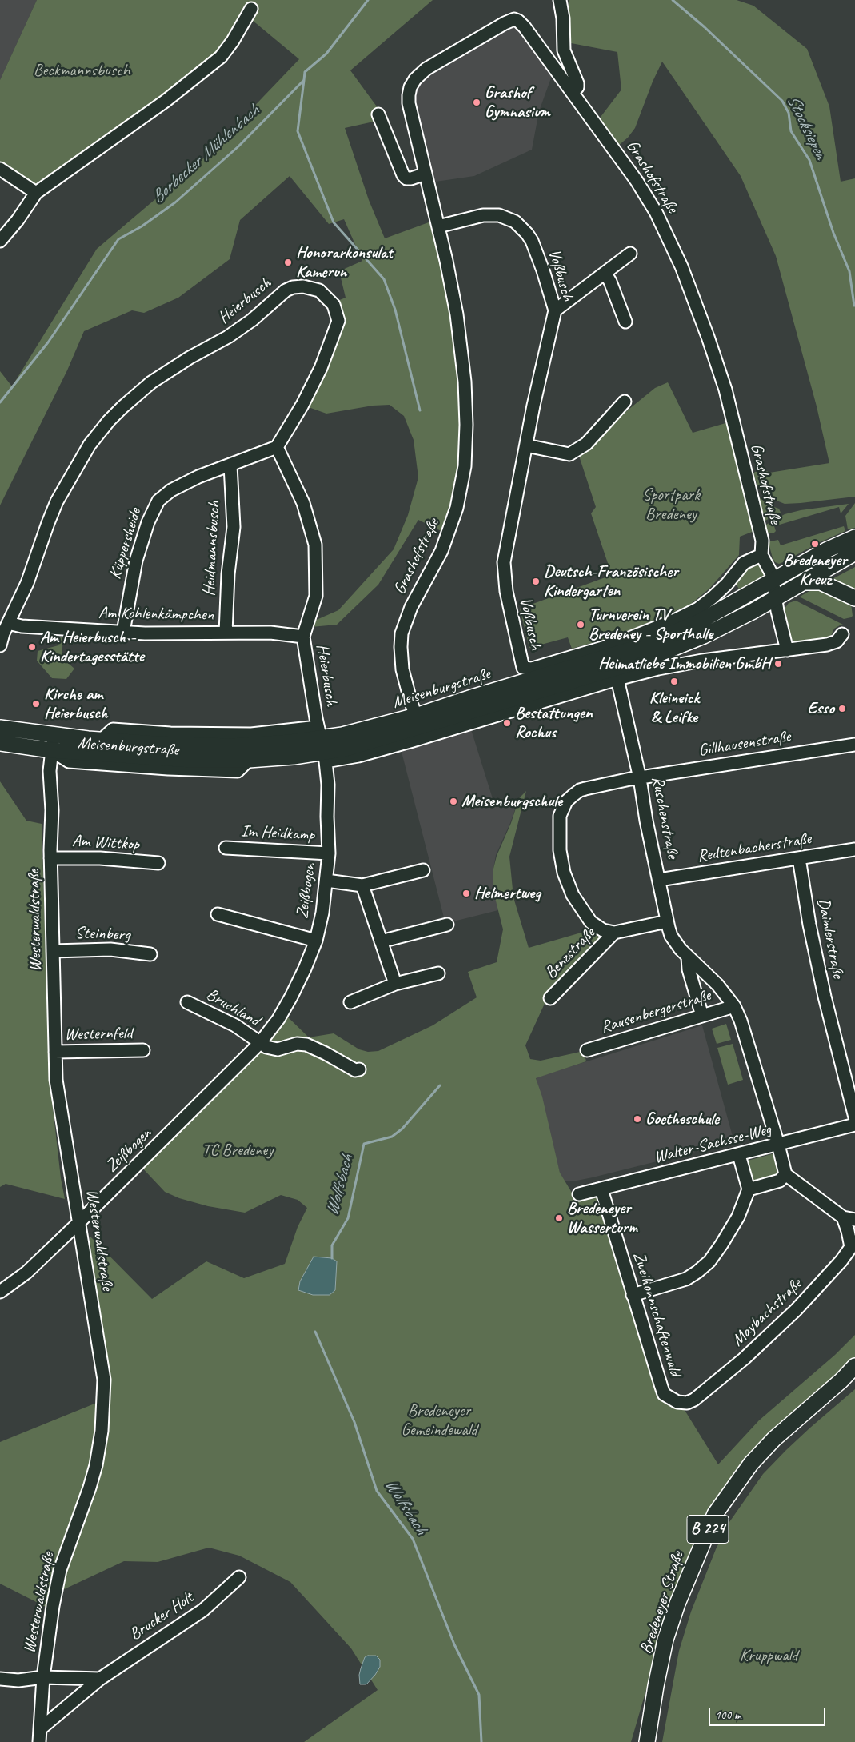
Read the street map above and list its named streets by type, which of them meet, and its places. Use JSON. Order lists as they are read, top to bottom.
{
  "streets": {
    "main road": ["Meisenburgstraße", "B 224", "Bredeneyer Straße"],
    "street": [
      "Grashofstraße",
      "Voßbusch",
      "Heierbusch",
      "Küppersheide",
      "Heidmannsbusch",
      "Am Kohlenkämpchen",
      "Gillhausenstraße",
      "Ruschenstraße",
      "Im Heidkamp",
      "Am Wittkop",
      "Redtenbacherstraße",
      "Zeißbogen",
      "Westerwaldstraße",
      "Steinberg",
      "Daimlerstraße",
      "Benzstraße",
      "Bruchland",
      "Rausenbergerstraße",
      "Westernfeld",
      "Walter-Sachsse-Weg",
      "Maybachstraße",
      "Zweihonnschaftenwald",
      "Brucker Holt"
    ]
  },
  "crossings": [
    ["Grashofstraße", "Voßbusch"],
    ["Grashofstraße", "Meisenburgstraße"],
    ["Heierbusch", "Küppersheide"],
    ["Heierbusch", "Am Kohlenkämpchen"],
    ["Heierbusch", "Meisenburgstraße"],
    ["Heierbusch", "Zeißbogen"],
    ["Küppersheide", "Heidmannsbusch"],
    ["Küppersheide", "Am Kohlenkämpchen"],
    ["Heidmannsbusch", "Am Kohlenkämpchen"],
    ["Meisenburgstraße", "Ruschenstraße"],
    ["Meisenburgstraße", "Zeißbogen"],
    ["Meisenburgstraße", "Westerwaldstraße"],
    ["Gillhausenstraße", "Ruschenstraße"],
    ["Gillhausenstraße", "Benzstraße"],
    ["Ruschenstraße", "Redtenbacherstraße"],
    ["Ruschenstraße", "Rausenbergerstraße"],
    ["Ruschenstraße", "Walter-Sachsse-Weg"],
    ["Im Heidkamp", "Zeißbogen"],
    ["Am Wittkop", "Westerwaldstraße"],
    ["Redtenbacherstraße", "Daimlerstraße"],
    ["Zeißbogen", "Westerwaldstraße"],
    ["Zeißbogen", "Bruchland"],
    ["Westerwaldstraße", "Steinberg"],
    ["Westerwaldstraße", "Westernfeld"],
    ["Westerwaldstraße", "Brucker Holt"],
    ["Walter-Sachsse-Weg", "Zweihonnschaftenwald"],
    ["Maybachstraße", "Zweihonnschaftenwald"]
  ],
  "water": ["Stocksiepen", "Borbecker Mühlenbach", "Wolfsbach"],
  "parks": [
    "Beckmannsbusch",
    "Sportpark Bredeney",
    "TC Bredeney",
    "Bredeneyer Gemeindewald",
    "Kruppwald"
  ],
  "places": [
    "Grashof Gymnasium",
    "Honorarkonsulat Kamerun",
    "Bredeneyer Kreuz",
    "Deutsch-Französischer Kindergarten",
    "Turnverein TV Bredeney - Sporthalle",
    "Am Heierbusch - Kindertagesstätte",
    "Heimatliebe Immobilien GmbH",
    "Kleineick & Leifke",
    "Kirche am Heierbusch",
    "Esso",
    "Bestattungen Rochus",
    "Meisenburgschule",
    "Helmertweg",
    "Goetheschule",
    "Bredeneyer Wasserturm"
  ],
  "scale_bar": "100 m"
}
